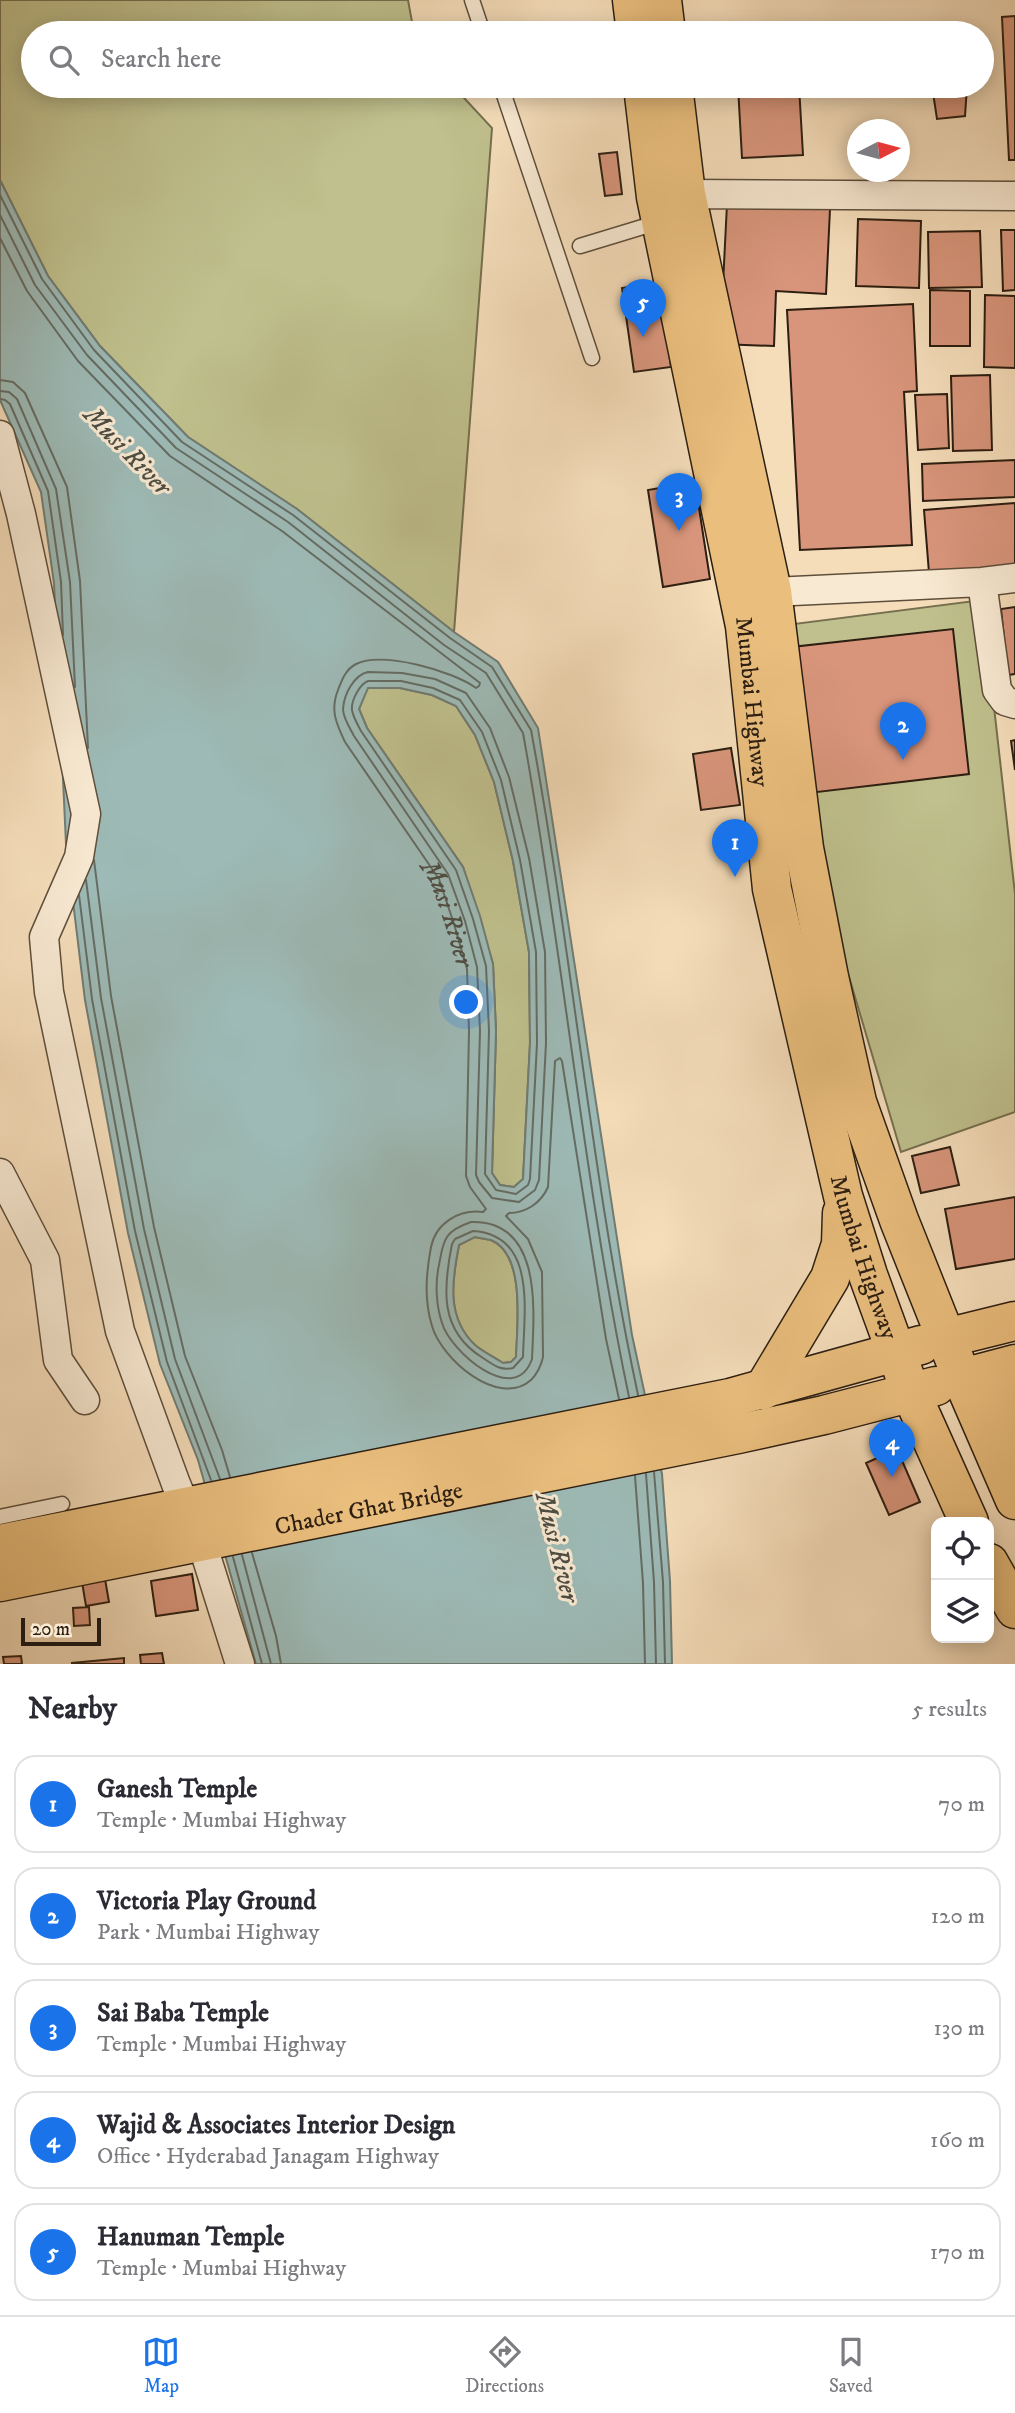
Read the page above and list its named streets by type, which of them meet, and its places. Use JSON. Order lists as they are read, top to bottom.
{
  "streets": {
    "main road": ["Mumbai Highway", "Chader Ghat Bridge"]
  },
  "crossings": [
    ["Mumbai Highway", "Chader Ghat Bridge"]
  ],
  "water": ["Musi River"],
  "scale_bar": "20 m",
  "north": "right",
  "page": {
    "search": "Search here",
    "pins": [
      "5",
      "3",
      "2",
      "1",
      "4"
    ],
    "scale": "20 m",
    "heading": ["Nearby", "5 results"],
    "list": [
      {
        "mark": "1",
        "name": "Ganesh Temple",
        "note": "Temple · Mumbai Highway",
        "value": "70 m"
      },
      {
        "mark": "2",
        "name": "Victoria Play Ground",
        "note": "Park · Mumbai Highway",
        "value": "120 m"
      },
      {
        "mark": "3",
        "name": "Sai Baba Temple",
        "note": "Temple · Mumbai Highway",
        "value": "130 m"
      },
      {
        "mark": "4",
        "name": "Wajid & Associates Interior Design",
        "note": "Office · Hyderabad Janagam Highway",
        "value": "160 m"
      },
      {
        "mark": "5",
        "name": "Hanuman Temple",
        "note": "Temple · Mumbai Highway",
        "value": "170 m"
      }
    ],
    "nav": ["Map", "Directions", "Saved"]
  }
}
